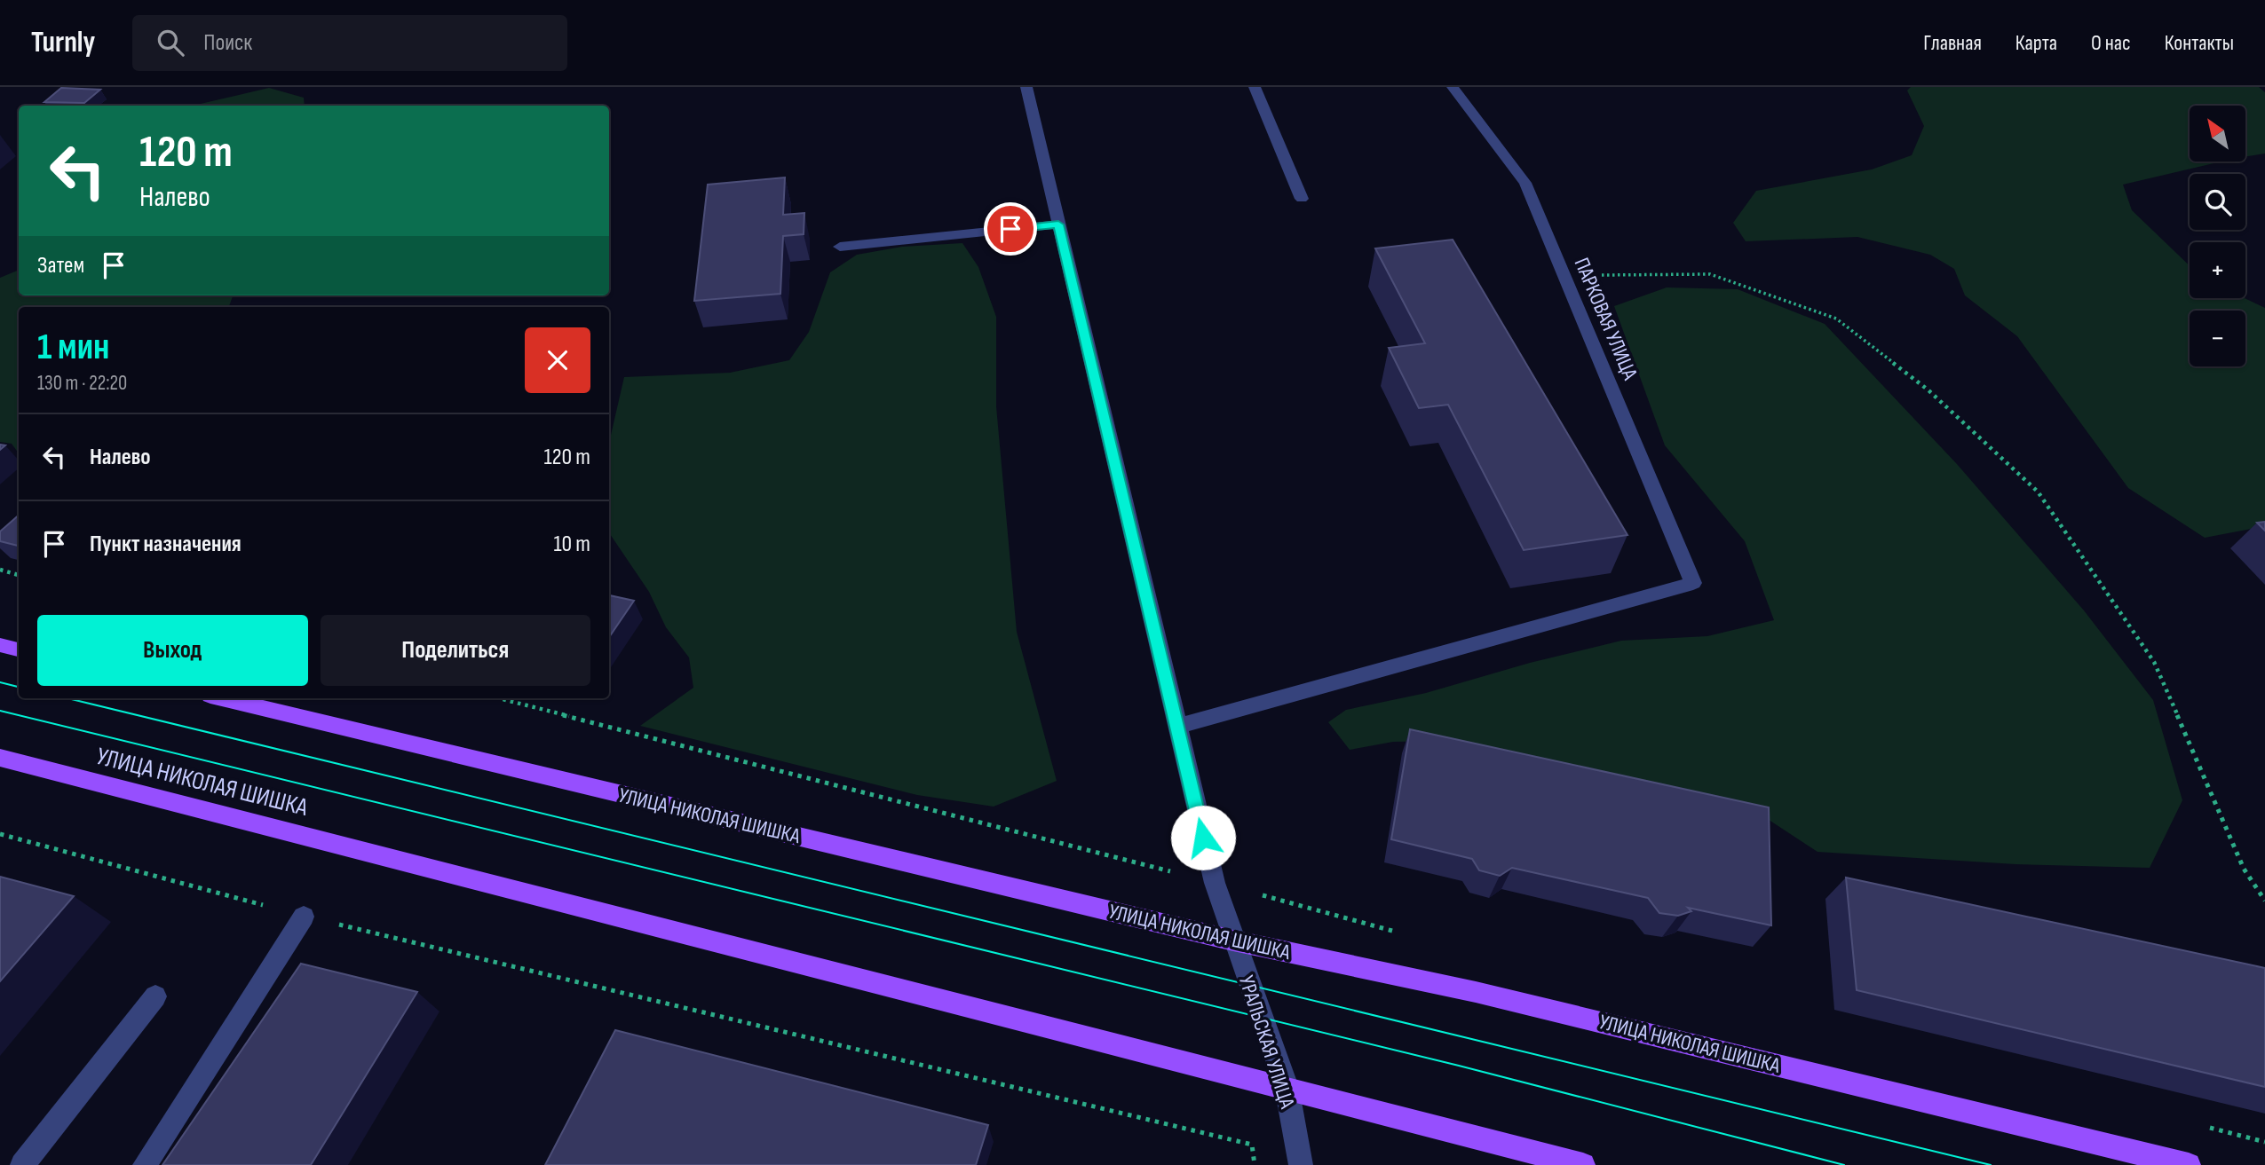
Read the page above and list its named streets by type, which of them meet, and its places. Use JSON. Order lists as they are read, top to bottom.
{
  "streets": {
    "main road": ["УЛИЦА НИКОЛАЯ ШИШКА"],
    "street": ["ПАРКОВАЯ УЛИЦА", "УРАЛЬСКАЯ УЛИЦА"]
  },
  "crossings": [
    ["ПАРКОВАЯ УЛИЦА", "УРАЛЬСКАЯ УЛИЦА"],
    ["УЛИЦА НИКОЛАЯ ШИШКА", "УРАЛЬСКАЯ УЛИЦА"]
  ],
  "north": "top left",
  "page": {
    "header": "Turnly",
    "search": "Поиск",
    "nav": [
      "Главная",
      "Карта",
      "О нас",
      "Контакты"
    ],
    "map_buttons": ["+", "−"],
    "turn": ["120 m", "Налево"],
    "then": "Затем",
    "heading": ["1 мин", "130 m · 22:20"],
    "list": [
      {
        "name": "Налево",
        "value": "120 m"
      },
      {
        "name": "Пункт назначения",
        "value": "10 m"
      }
    ],
    "buttons": ["Выход", "Поделиться"]
  }
}
